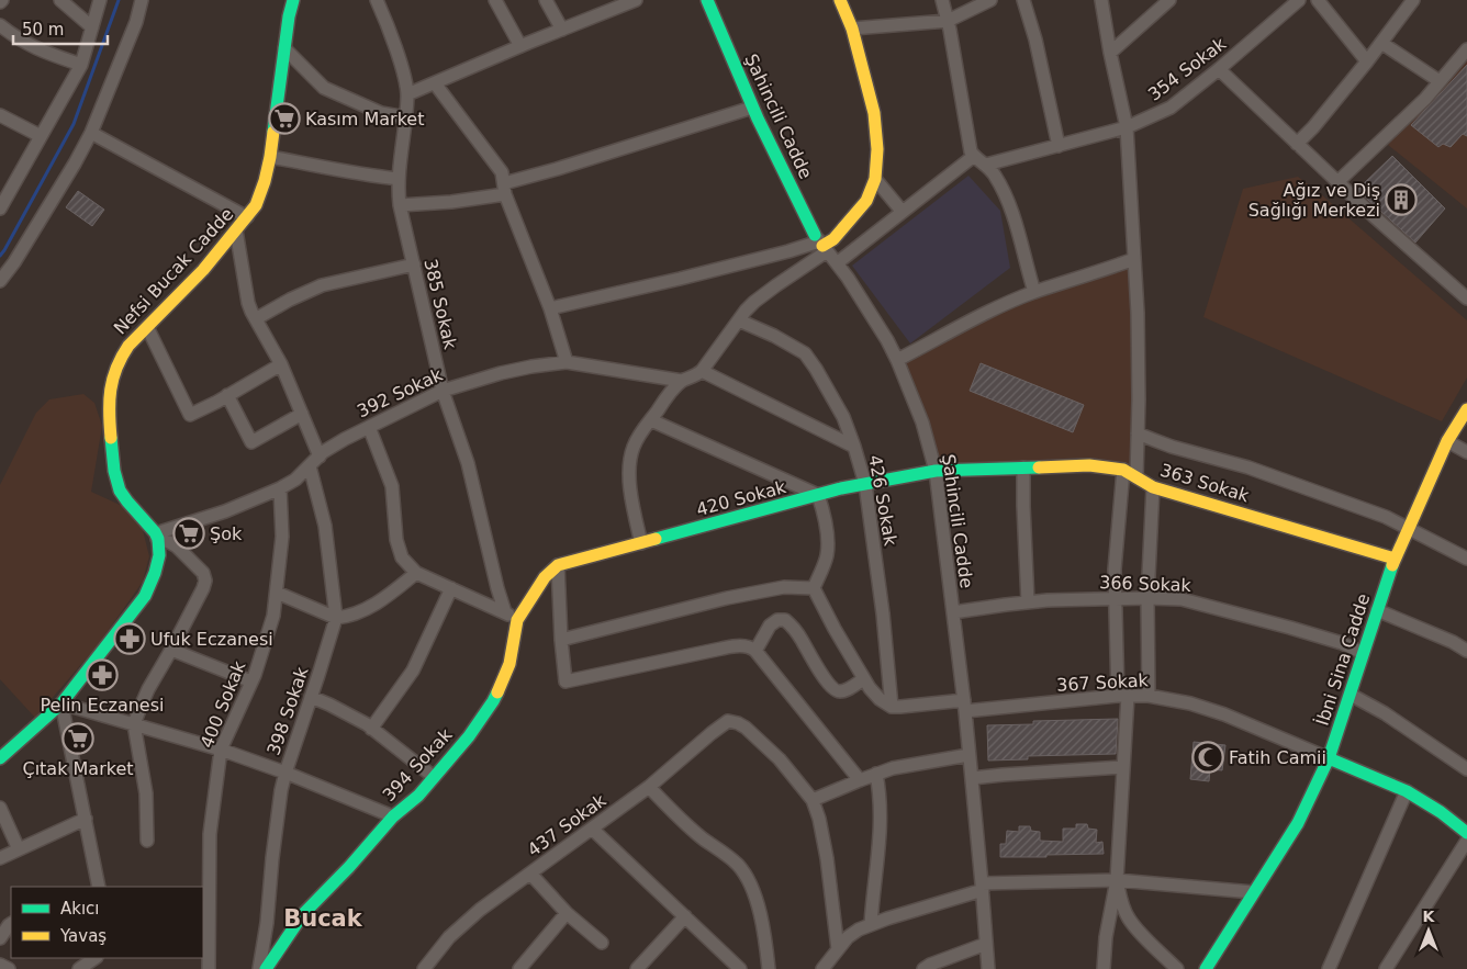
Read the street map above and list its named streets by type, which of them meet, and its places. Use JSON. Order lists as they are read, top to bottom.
{
  "streets": {
    "street": [
      "354 Sokak",
      "Şahincili Cadde",
      "Nefsi Bucak Cadde",
      "385 Sokak",
      "392 Sokak",
      "363 Sokak",
      "420 Sokak",
      "426 Sokak",
      "366 Sokak",
      "İbni Sina Cadde",
      "367 Sokak",
      "400 Sokak",
      "398 Sokak",
      "394 Sokak",
      "437 Sokak"
    ]
  },
  "crossings": [
    ["Şahincili Cadde", "363 Sokak"],
    ["Şahincili Cadde", "420 Sokak"],
    ["Şahincili Cadde", "366 Sokak"],
    ["Şahincili Cadde", "367 Sokak"],
    ["Nefsi Bucak Cadde", "392 Sokak"],
    ["385 Sokak", "392 Sokak"],
    ["392 Sokak", "400 Sokak"],
    ["392 Sokak", "398 Sokak"],
    ["363 Sokak", "420 Sokak"],
    ["363 Sokak", "İbni Sina Cadde"],
    ["420 Sokak", "426 Sokak"],
    ["420 Sokak", "394 Sokak"],
    ["426 Sokak", "367 Sokak"],
    ["366 Sokak", "İbni Sina Cadde"],
    ["İbni Sina Cadde", "367 Sokak"]
  ],
  "districts": ["Bucak"],
  "places": {
    "supermarket": ["Kasım Market", "Şok", "Çıtak Market"],
    "building": ["Ağız ve Diş Sağlığı Merkezi"],
    "pharmacy": ["Ufuk Eczanesi", "Pelin Eczanesi"],
    "mosque": ["Fatih Camii"]
  },
  "legend": ["Akıcı", "Yavaş"],
  "scale_bar": "50 m",
  "north": "top"
}
